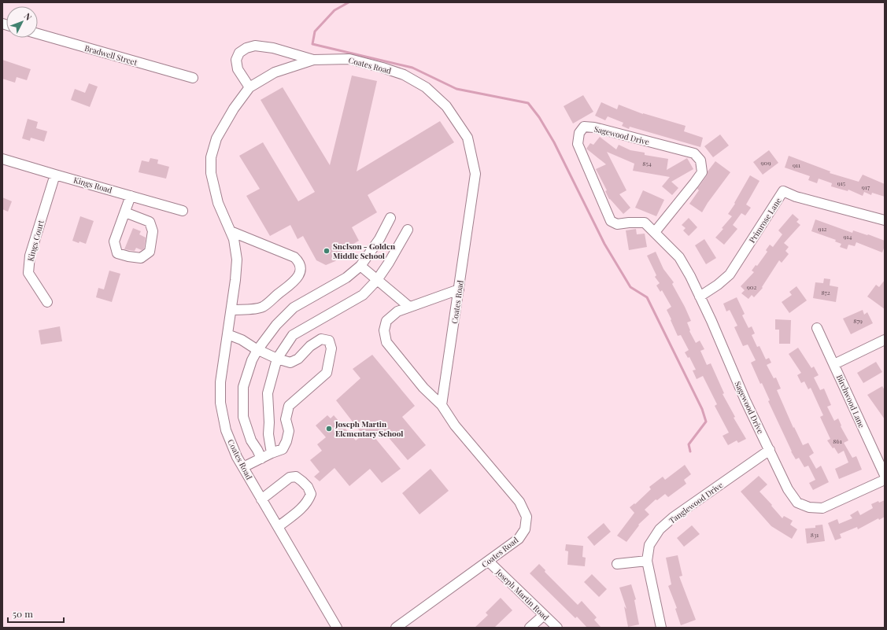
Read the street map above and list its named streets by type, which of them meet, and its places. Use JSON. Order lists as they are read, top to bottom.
{
  "streets": {
    "street": [
      "Bradwell Street",
      "Coates Road",
      "Sagewood Drive",
      "Kings Road",
      "Primrose Lane",
      "Kings Court",
      "Birchwood Lane",
      "Tanglewood Drive",
      "Joseph Martin Road"
    ]
  },
  "crossings": [
    ["Coates Road", "Joseph Martin Road"],
    ["Sagewood Drive", "Primrose Lane"],
    ["Sagewood Drive", "Tanglewood Drive"],
    ["Kings Road", "Kings Court"]
  ],
  "places": ["Snelson - Golden Middle School", "Joseph Martin Elementary School"],
  "house_numbers": [
    "909",
    "854",
    "911",
    "915",
    "917",
    "912",
    "914",
    "902",
    "872",
    "879",
    "861",
    "831"
  ],
  "scale_bar": "50 m",
  "north": "top right"
}
